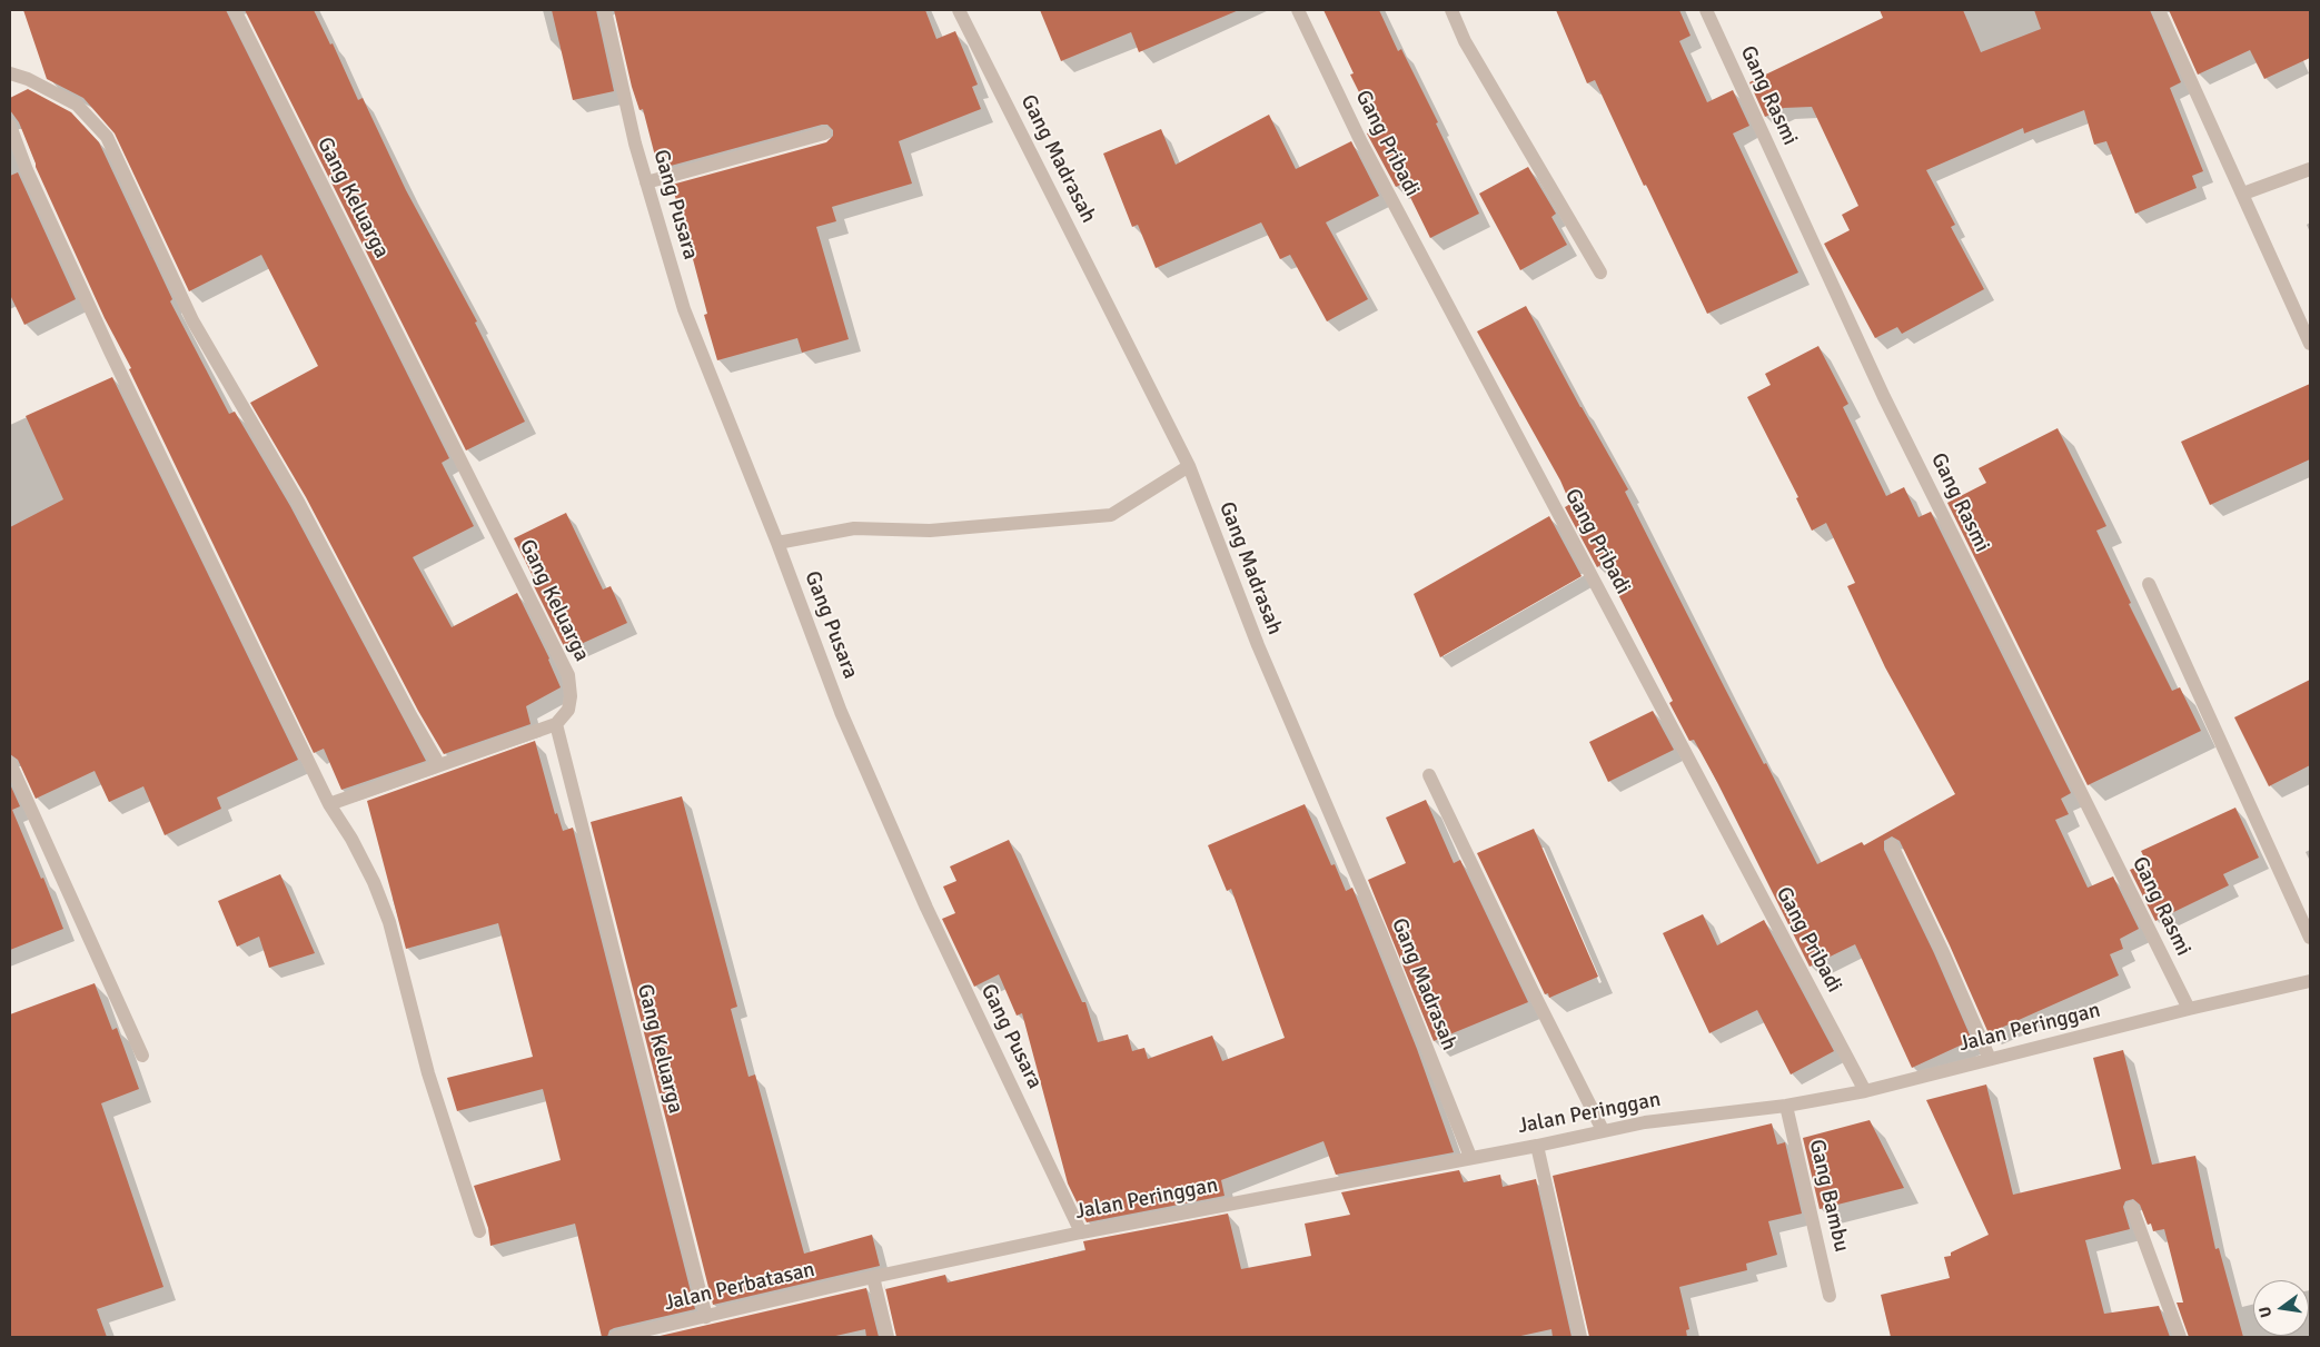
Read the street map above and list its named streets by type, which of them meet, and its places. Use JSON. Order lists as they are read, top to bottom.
{
  "streets": {
    "street": [
      "Gang Rasmi",
      "Gang Pribadi",
      "Gang Madrasah",
      "Gang Keluarga",
      "Gang Pusara",
      "Jalan Peringgan",
      "Gang Bambu",
      "Jalan Perbatasan"
    ]
  },
  "crossings": [
    ["Gang Rasmi", "Jalan Peringgan"],
    ["Gang Pribadi", "Jalan Peringgan"],
    ["Gang Madrasah", "Jalan Peringgan"],
    ["Gang Keluarga", "Jalan Perbatasan"],
    ["Gang Pusara", "Jalan Peringgan"],
    ["Jalan Peringgan", "Gang Bambu"],
    ["Jalan Peringgan", "Jalan Perbatasan"]
  ],
  "north": "left"
}
